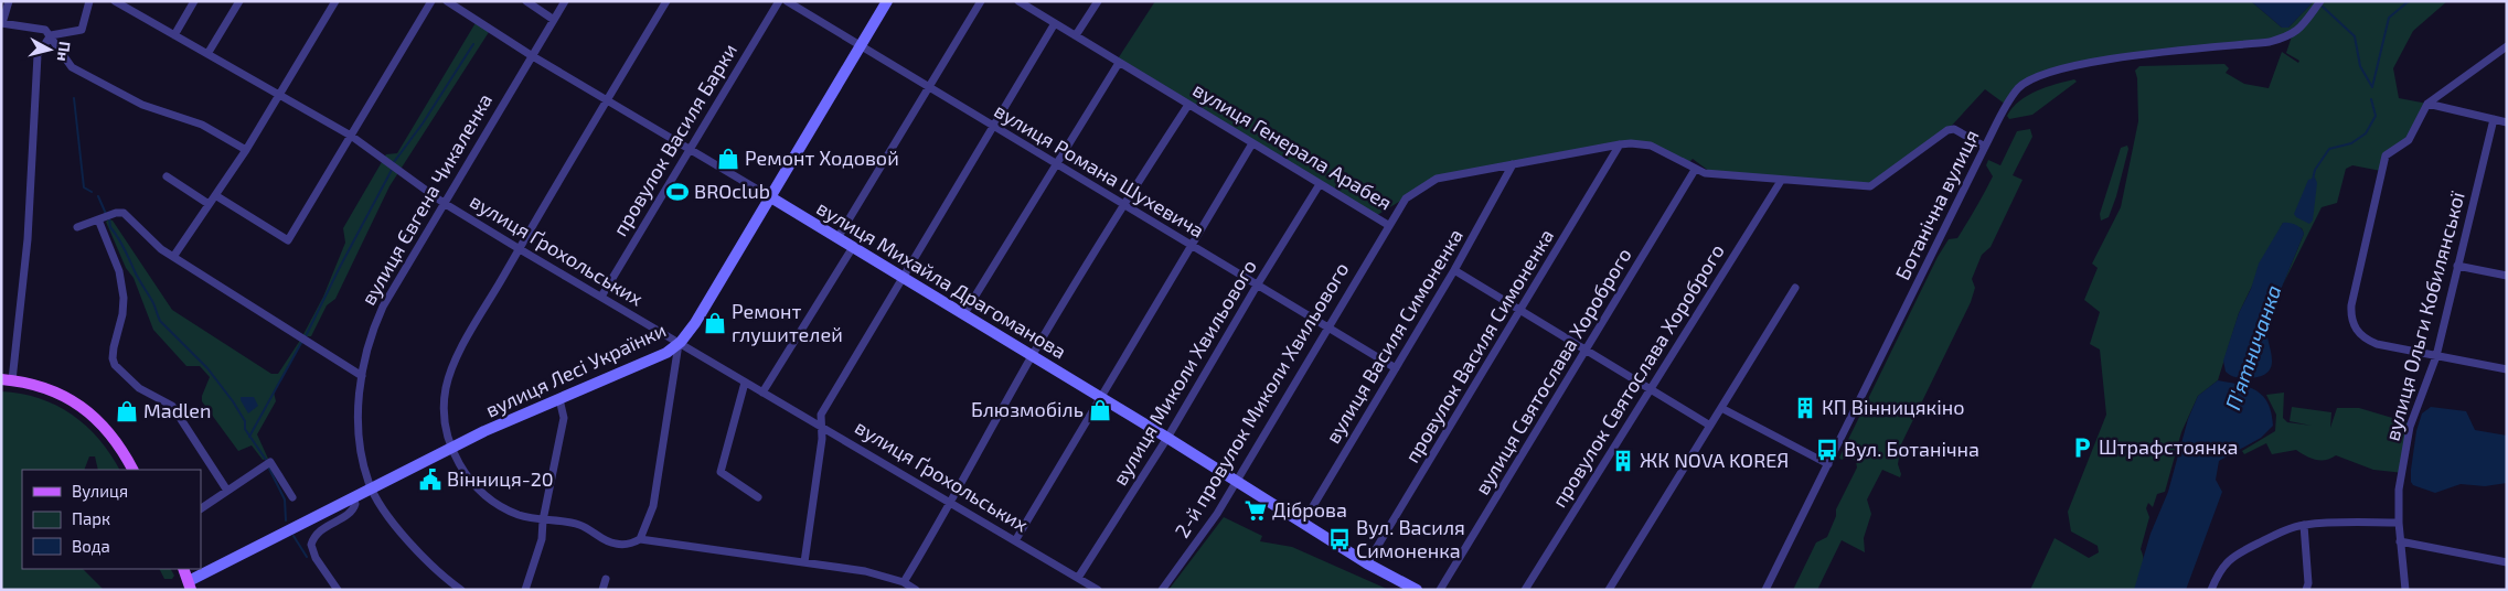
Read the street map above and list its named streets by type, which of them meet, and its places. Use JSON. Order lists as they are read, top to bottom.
{
  "streets": {
    "main road": ["вулиця Михайла Драгоманова", "вулиця Лесі Українки"],
    "street": [
      "провулок Василя Барки",
      "вулиця Генерала Арабея",
      "вулиця Романа Шухевича",
      "вулиця Євгена Чикаленка",
      "Ботанічна вулиця",
      "вулиця Ґрохольських",
      "вулиця Ольги Кобилянської",
      "вулиця Василя Симоненка",
      "провулок Василя Симоненка",
      "вулиця Святослава Хороброго",
      "вулиця Миколи Хвильового",
      "провулок Святослава Хороброго",
      "2-й провулок Миколи Хвильового"
    ]
  },
  "crossings": [
    ["провулок Василя Барки", "вулиця Ґрохольських"],
    ["провулок Василя Барки", "вулиця Михайла Драгоманова"],
    ["вулиця Генерала Арабея", "Ботанічна вулиця"],
    ["вулиця Генерала Арабея", "вулиця Василя Симоненка"],
    ["вулиця Генерала Арабея", "провулок Василя Симоненка"],
    ["вулиця Генерала Арабея", "вулиця Святослава Хороброго"],
    ["вулиця Генерала Арабея", "вулиця Миколи Хвильового"],
    ["вулиця Генерала Арабея", "провулок Святослава Хороброго"],
    ["вулиця Генерала Арабея", "2-й провулок Миколи Хвильового"],
    ["вулиця Романа Шухевича", "вулиця Василя Симоненка"],
    ["вулиця Романа Шухевича", "вулиця Лесі Українки"],
    ["вулиця Романа Шухевича", "вулиця Миколи Хвильового"],
    ["вулиця Романа Шухевича", "2-й провулок Миколи Хвильового"],
    ["вулиця Євгена Чикаленка", "вулиця Ґрохольських"],
    ["вулиця Євгена Чикаленка", "вулиця Михайла Драгоманова"],
    ["вулиця Євгена Чикаленка", "вулиця Лесі Українки"],
    ["вулиця Ґрохольських", "вулиця Лесі Українки"],
    ["вулиця Ґрохольських", "вулиця Миколи Хвильового"],
    ["вулиця Михайла Драгоманова", "вулиця Василя Симоненка"],
    ["вулиця Михайла Драгоманова", "провулок Василя Симоненка"],
    ["вулиця Михайла Драгоманова", "вулиця Лесі Українки"],
    ["вулиця Михайла Драгоманова", "вулиця Миколи Хвильового"],
    ["вулиця Михайла Драгоманова", "2-й провулок Миколи Хвильового"]
  ],
  "water": ["П'ятничанка"],
  "places": {
    "shop": [
      "Ремонт Ходовой",
      "Ремонт глушителей",
      "Блюзмобіль",
      "Madlen"
    ],
    "sports": ["BROclub"],
    "building": ["КП Вінницякіно", "ЖК NOVA KOREЯ"],
    "parking": ["Штрафстоянка"],
    "bus stop": ["Вул. Ботанічна", "Вул. Василя Симоненка"],
    "public building": ["Вінниця-20"],
    "supermarket": ["Діброва"]
  },
  "legend": ["Вулиця", "Парк", "Вода"],
  "north": "right"
}
